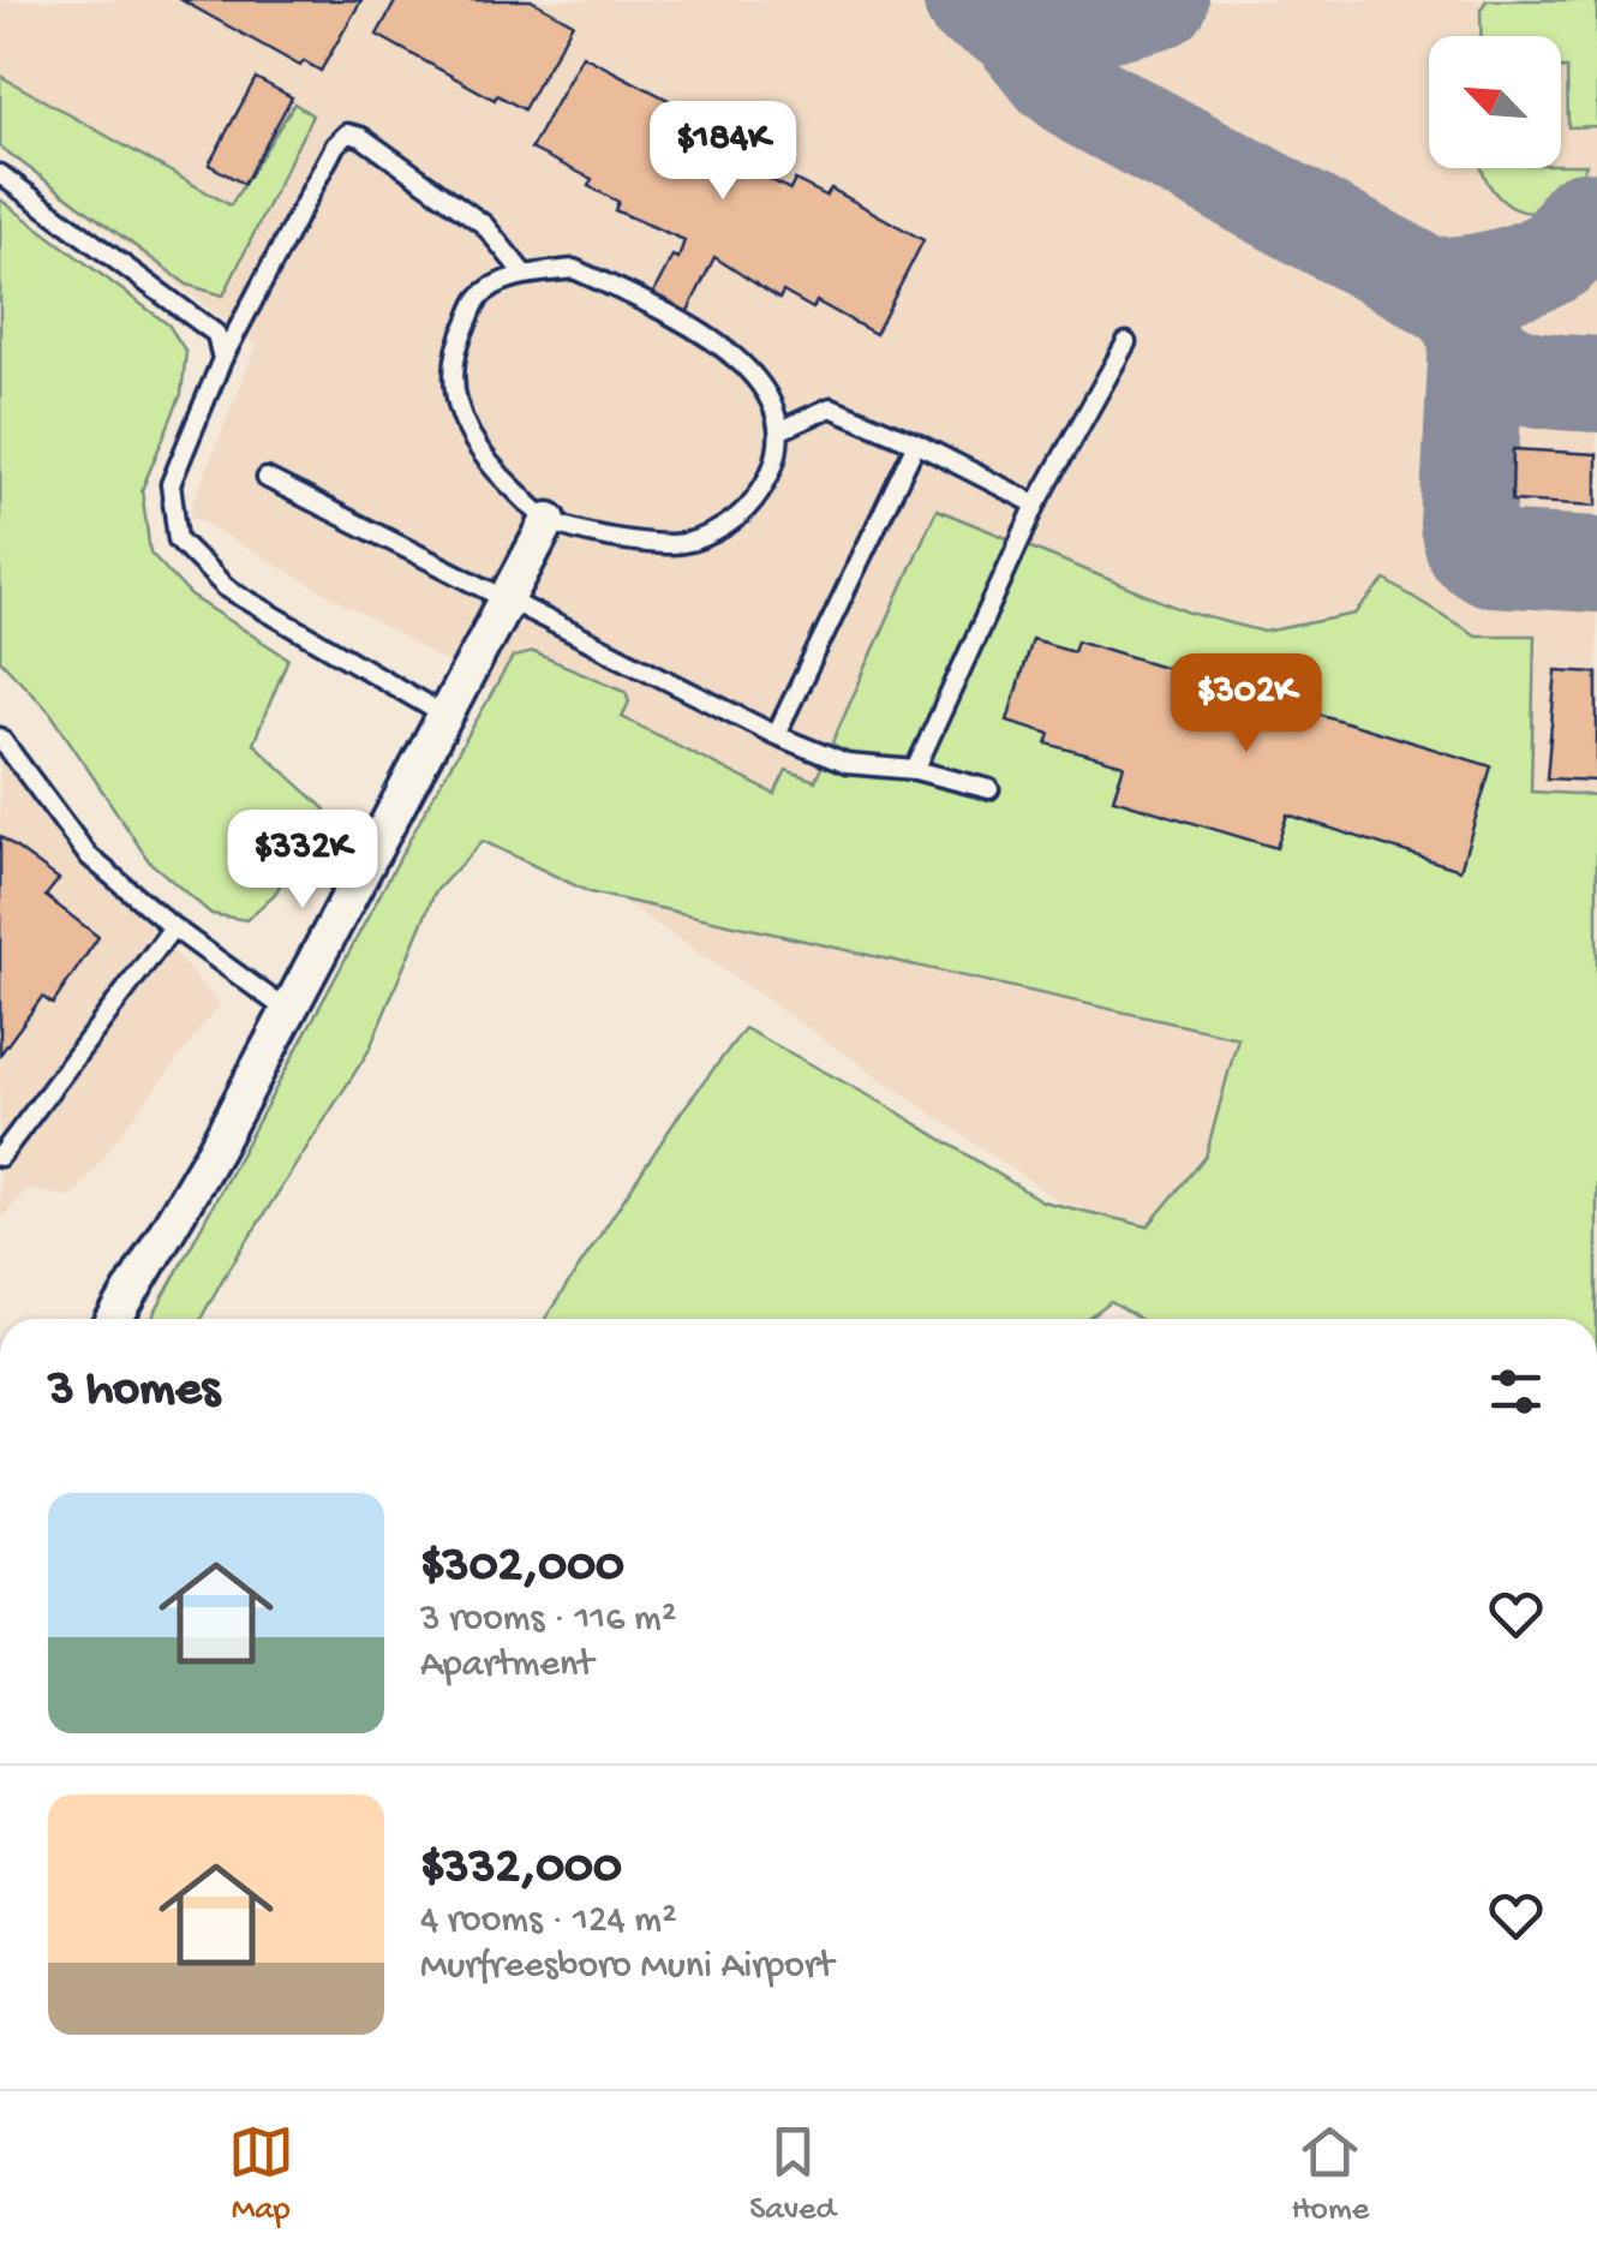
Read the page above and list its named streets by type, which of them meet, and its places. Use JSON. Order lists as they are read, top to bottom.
{
  "north": "top left",
  "page": {
    "price": ["$184K", "$302K", "$332K"],
    "heading": "3 homes",
    "list": [
      {
        "name": "$302,000",
        "note": "3 rooms · 116 m² · Apartment"
      },
      {
        "name": "$332,000",
        "note": "4 rooms · 124 m² · Murfreesboro Muni Airport"
      }
    ],
    "tabs": ["Map", "Saved", "Home"]
  }
}
